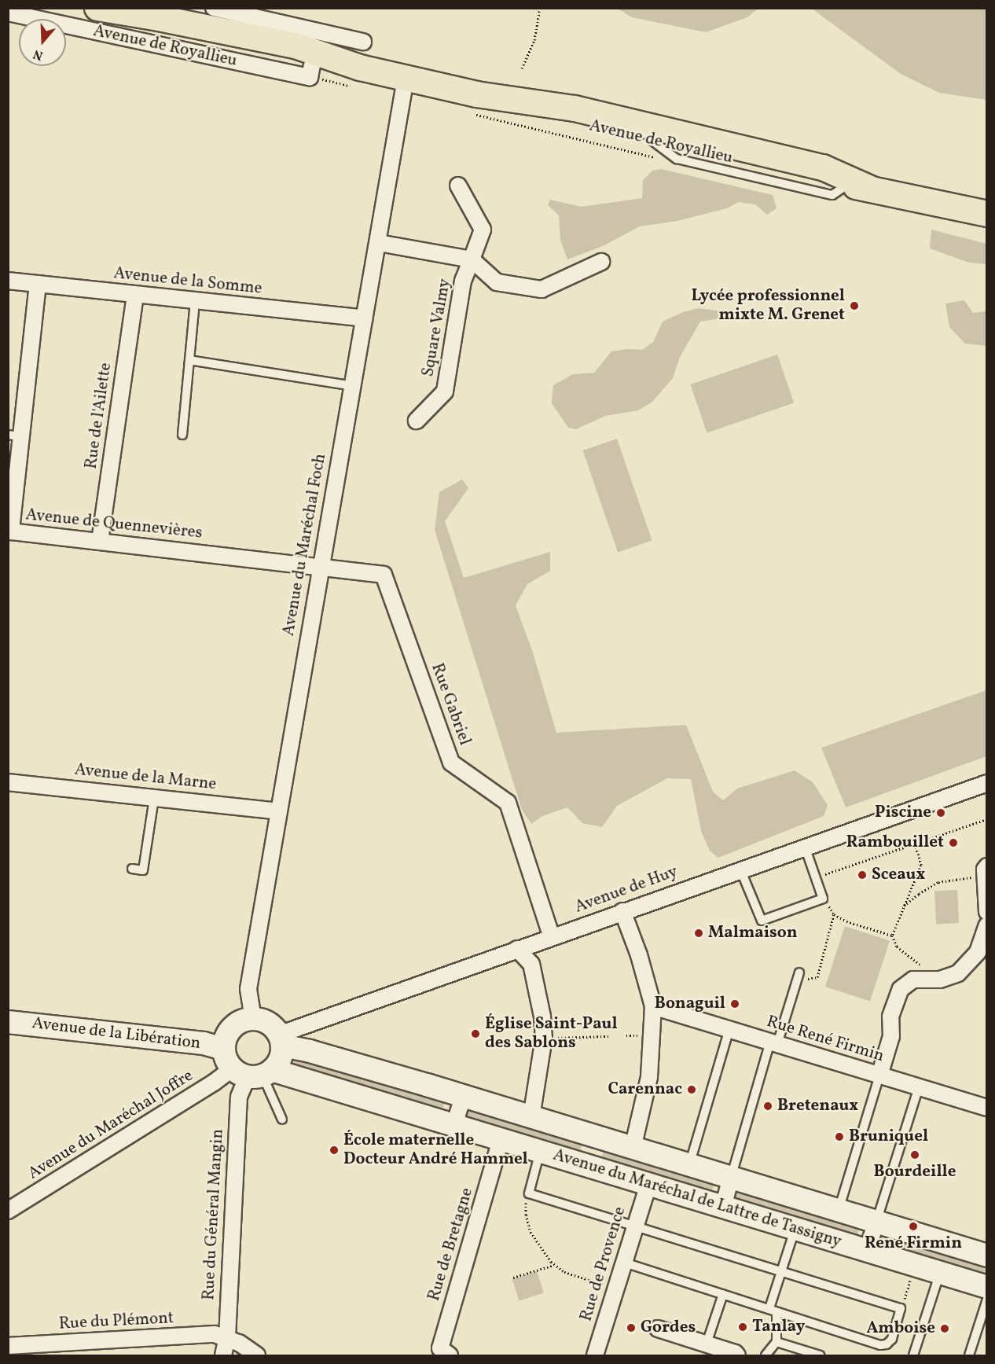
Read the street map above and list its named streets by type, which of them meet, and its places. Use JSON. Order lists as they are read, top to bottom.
{
  "streets": {
    "main road": ["Avenue de Royallieu"],
    "street": [
      "Avenue de la Somme",
      "Square Valmy",
      "Rue de l'Ailette",
      "Avenue de Quennevières",
      "Avenue du Maréchal Foch",
      "Rue Gabriel",
      "Avenue de la Marne",
      "Avenue de Huy",
      "Avenue de la Libération",
      "Rue René Firmin",
      "Avenue du Maréchal Joffre",
      "Avenue du Maréchal de Lattre de Tassigny",
      "Rue du Général Mangin",
      "Rue de Bretagne",
      "Rue de Provence",
      "Rue du Plémont"
    ]
  },
  "crossings": [
    ["Avenue de la Somme", "Rue de l'Ailette"],
    ["Avenue de la Somme", "Avenue de Quennevières"],
    ["Avenue de la Somme", "Avenue du Maréchal Foch"],
    ["Square Valmy", "Avenue du Maréchal Foch"],
    ["Rue de l'Ailette", "Avenue de Quennevières"],
    ["Avenue de Quennevières", "Avenue du Maréchal Foch"],
    ["Avenue de Quennevières", "Rue Gabriel"],
    ["Avenue du Maréchal Foch", "Rue Gabriel"],
    ["Avenue du Maréchal Foch", "Avenue de la Marne"],
    ["Avenue du Maréchal Foch", "Avenue de Huy"],
    ["Avenue du Maréchal Foch", "Avenue de la Libération"],
    ["Avenue du Maréchal Foch", "Avenue du Maréchal Joffre"],
    ["Avenue du Maréchal Foch", "Avenue du Maréchal de Lattre de Tassigny"],
    ["Avenue du Maréchal Foch", "Rue du Général Mangin"],
    ["Rue Gabriel", "Avenue de Huy"],
    ["Avenue de Huy", "Avenue de la Libération"],
    ["Avenue de Huy", "Avenue du Maréchal Joffre"],
    ["Avenue de Huy", "Avenue du Maréchal de Lattre de Tassigny"],
    ["Avenue de Huy", "Rue du Général Mangin"],
    ["Avenue de la Libération", "Avenue du Maréchal Joffre"],
    ["Avenue de la Libération", "Avenue du Maréchal de Lattre de Tassigny"],
    ["Avenue de la Libération", "Rue du Général Mangin"],
    ["Avenue du Maréchal Joffre", "Avenue du Maréchal de Lattre de Tassigny"],
    ["Avenue du Maréchal Joffre", "Rue du Général Mangin"],
    ["Avenue du Maréchal de Lattre de Tassigny", "Rue du Général Mangin"],
    ["Avenue du Maréchal de Lattre de Tassigny", "Rue de Bretagne"],
    ["Avenue du Maréchal de Lattre de Tassigny", "Rue de Provence"],
    ["Rue du Général Mangin", "Rue du Plémont"]
  ],
  "places": [
    "Lycée professionnel mixte M. Grenet",
    "Piscine",
    "Rambouillet",
    "Sceaux",
    "Malmaison",
    "Bonaguil",
    "Église Saint-Paul des Sablons",
    "Carennac",
    "Bretenaux",
    "Bruniquel",
    "École maternelle Docteur André Hammel",
    "Bourdeille",
    "René Firmin",
    "Tanlay",
    "Gordes",
    "Amboise"
  ],
  "north": "bottom"
}
